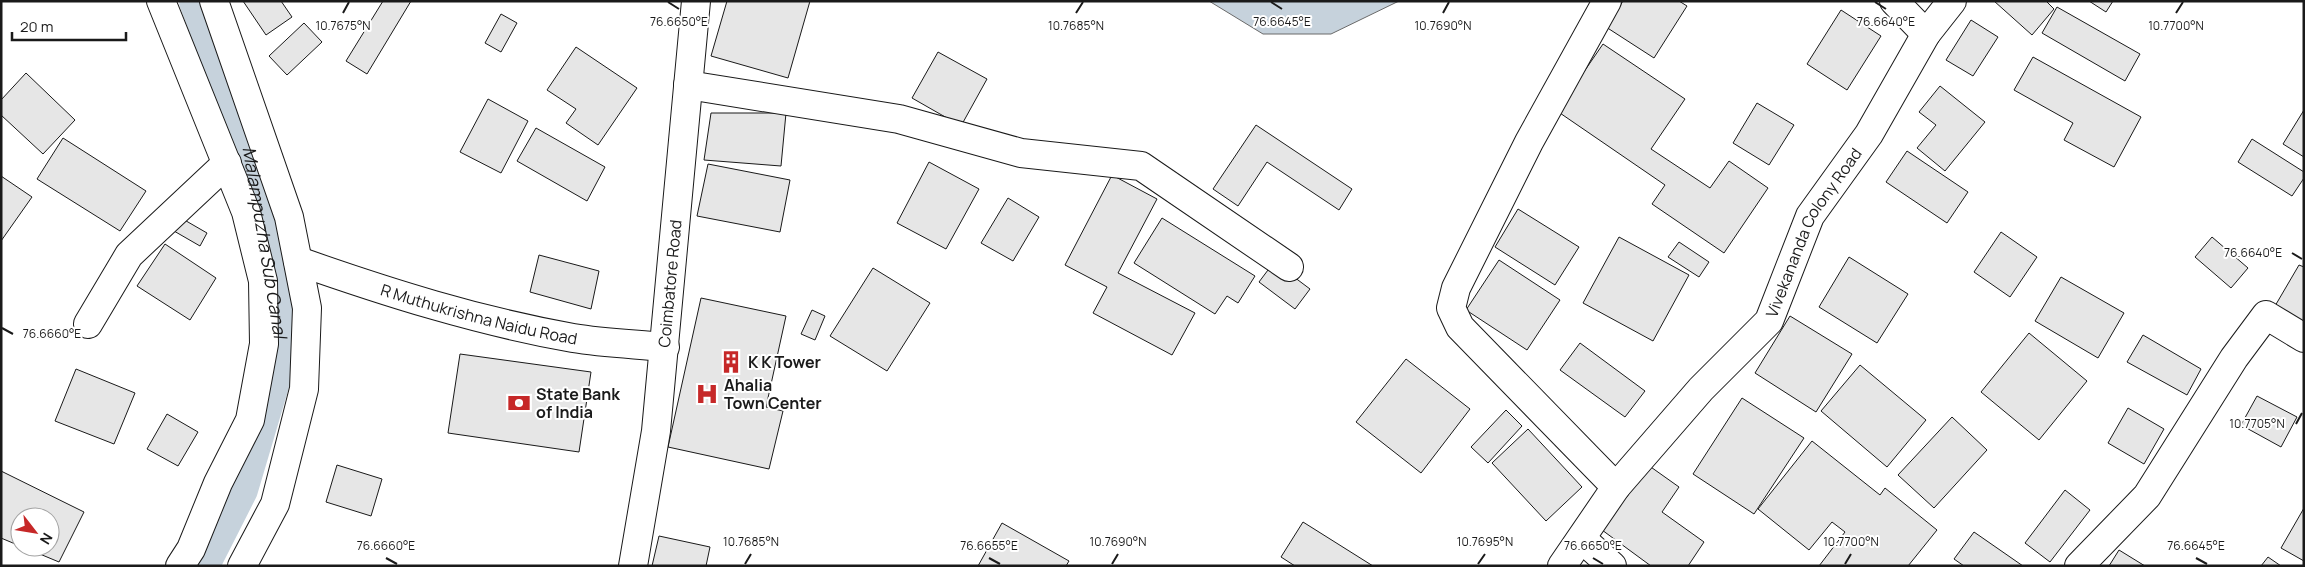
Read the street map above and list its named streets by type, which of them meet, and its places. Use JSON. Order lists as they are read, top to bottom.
{
  "streets": {
    "street": ["Vivekananda Colony Road", "Coimbatore Road", "R Muthukrishna Naidu Road"]
  },
  "crossings": [
    ["Coimbatore Road", "R Muthukrishna Naidu Road"]
  ],
  "water": ["Malampuzha Sub Canal"],
  "places": {
    "building": ["K K Tower"],
    "hospital": ["Ahalia Town Center"],
    "bank": ["State Bank of India"]
  },
  "scale_bar": "20 m",
  "north": "bottom right",
  "coordinates": [
    "76.6650°E",
    "76.6645°E",
    "76.6640°E",
    "10.7675°N",
    "10.7685°N",
    "10.7690°N",
    "10.7700°N",
    "76.6660°E",
    "10.7705°N",
    "10.7695°N",
    "76.6655°E"
  ]
}
